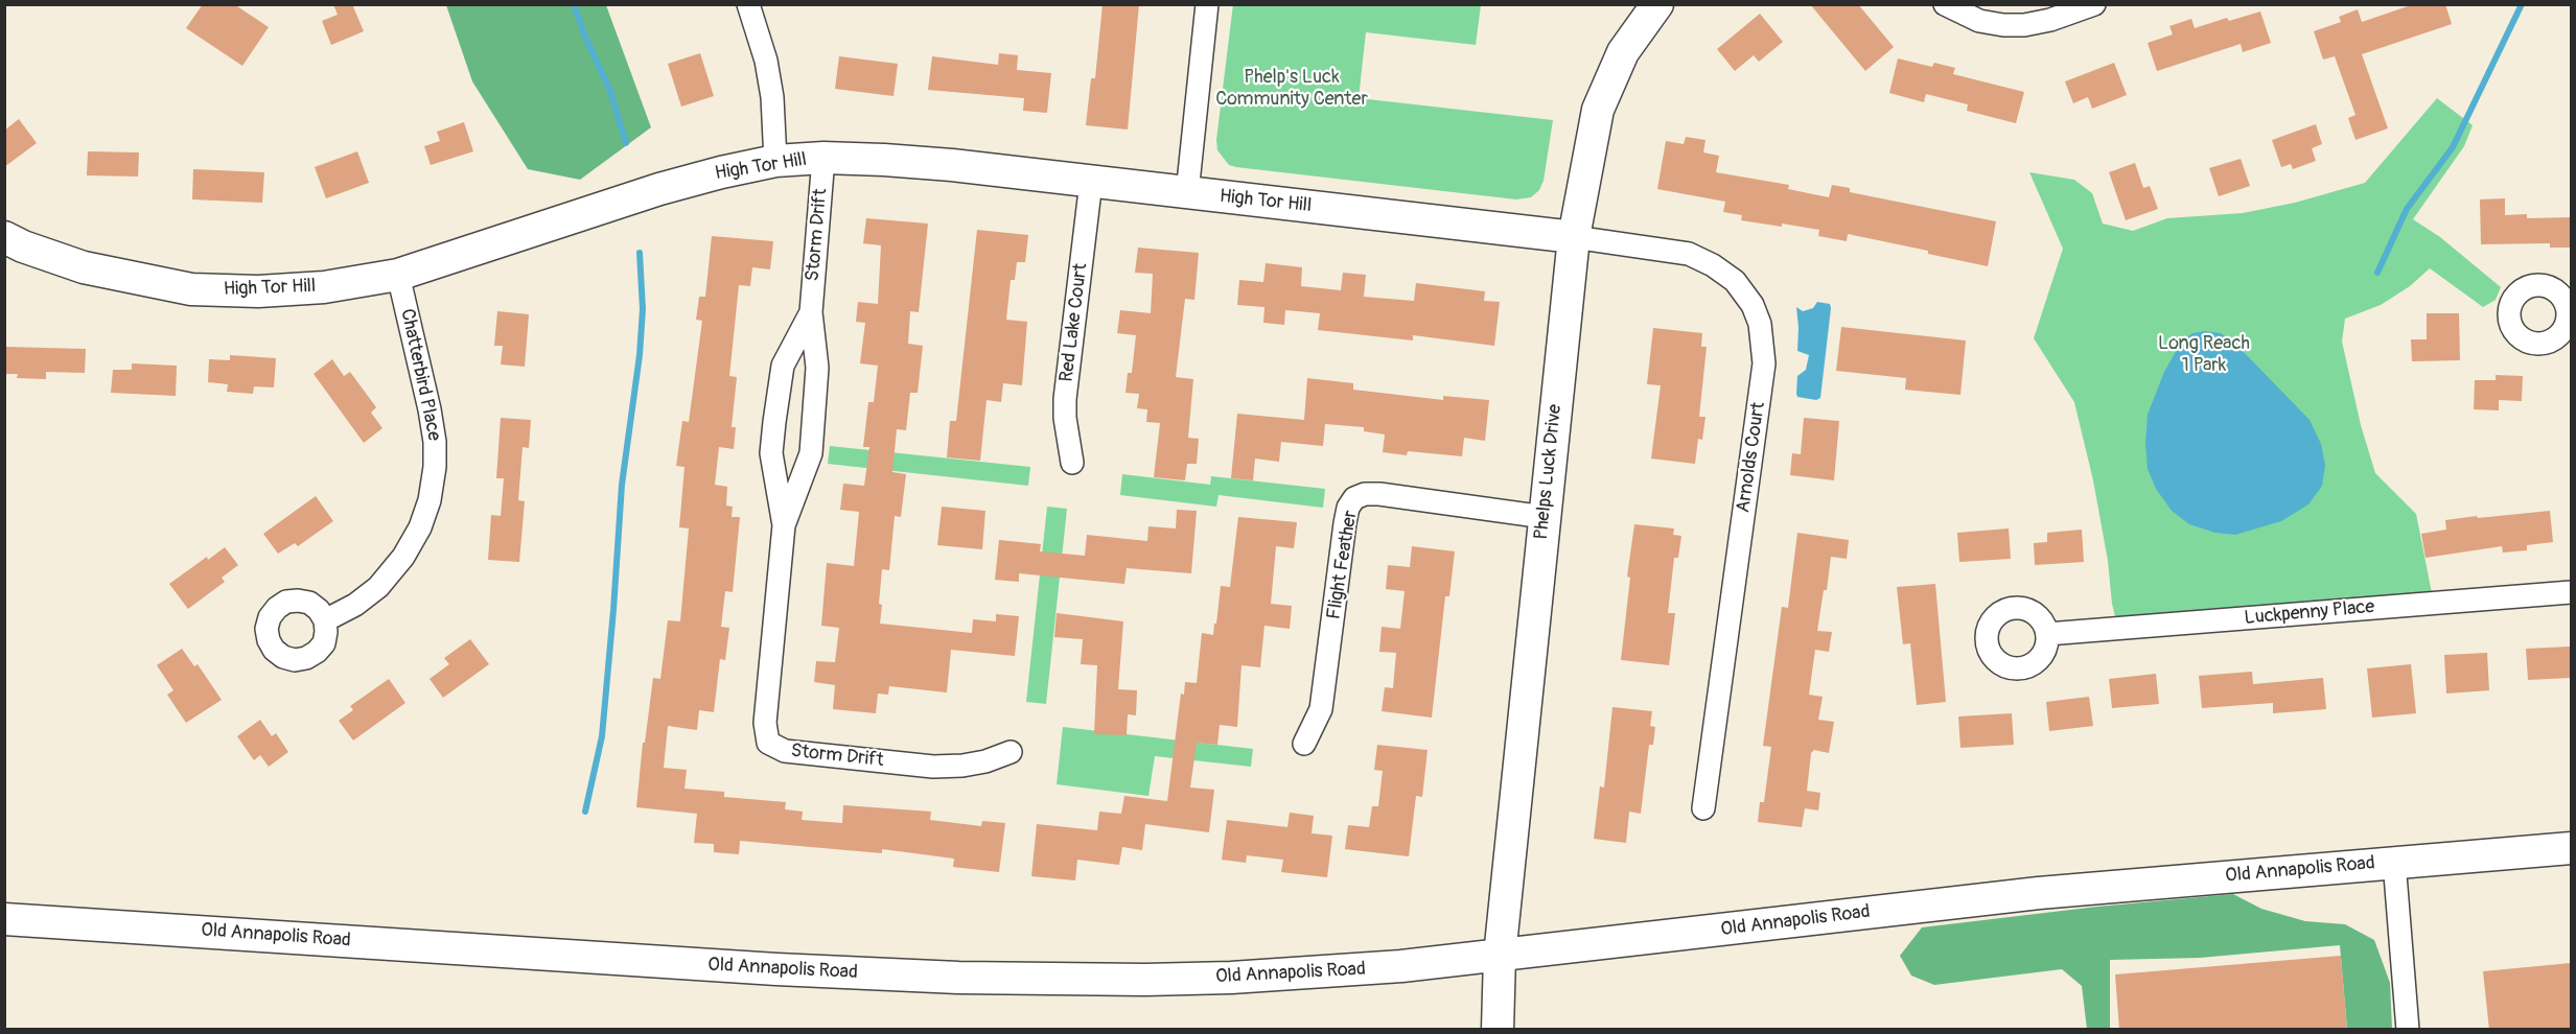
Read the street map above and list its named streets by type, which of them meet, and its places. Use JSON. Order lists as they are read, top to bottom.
{
  "streets": {
    "street": [
      "High Tor Hill",
      "Storm Drift",
      "Red Lake Court",
      "Chatterbird Place",
      "Arnolds Court",
      "Phelps Luck Drive",
      "Flight Feather",
      "Luckpenny Place",
      "Old Annapolis Road"
    ]
  },
  "crossings": [
    ["High Tor Hill", "Storm Drift"],
    ["High Tor Hill", "Red Lake Court"],
    ["High Tor Hill", "Chatterbird Place"],
    ["High Tor Hill", "Arnolds Court"],
    ["High Tor Hill", "Phelps Luck Drive"],
    ["Arnolds Court", "Phelps Luck Drive"],
    ["Phelps Luck Drive", "Flight Feather"],
    ["Phelps Luck Drive", "Old Annapolis Road"]
  ],
  "parks": ["Phelp's Luck Community Center", "Long Reach 1 Park"]
}
